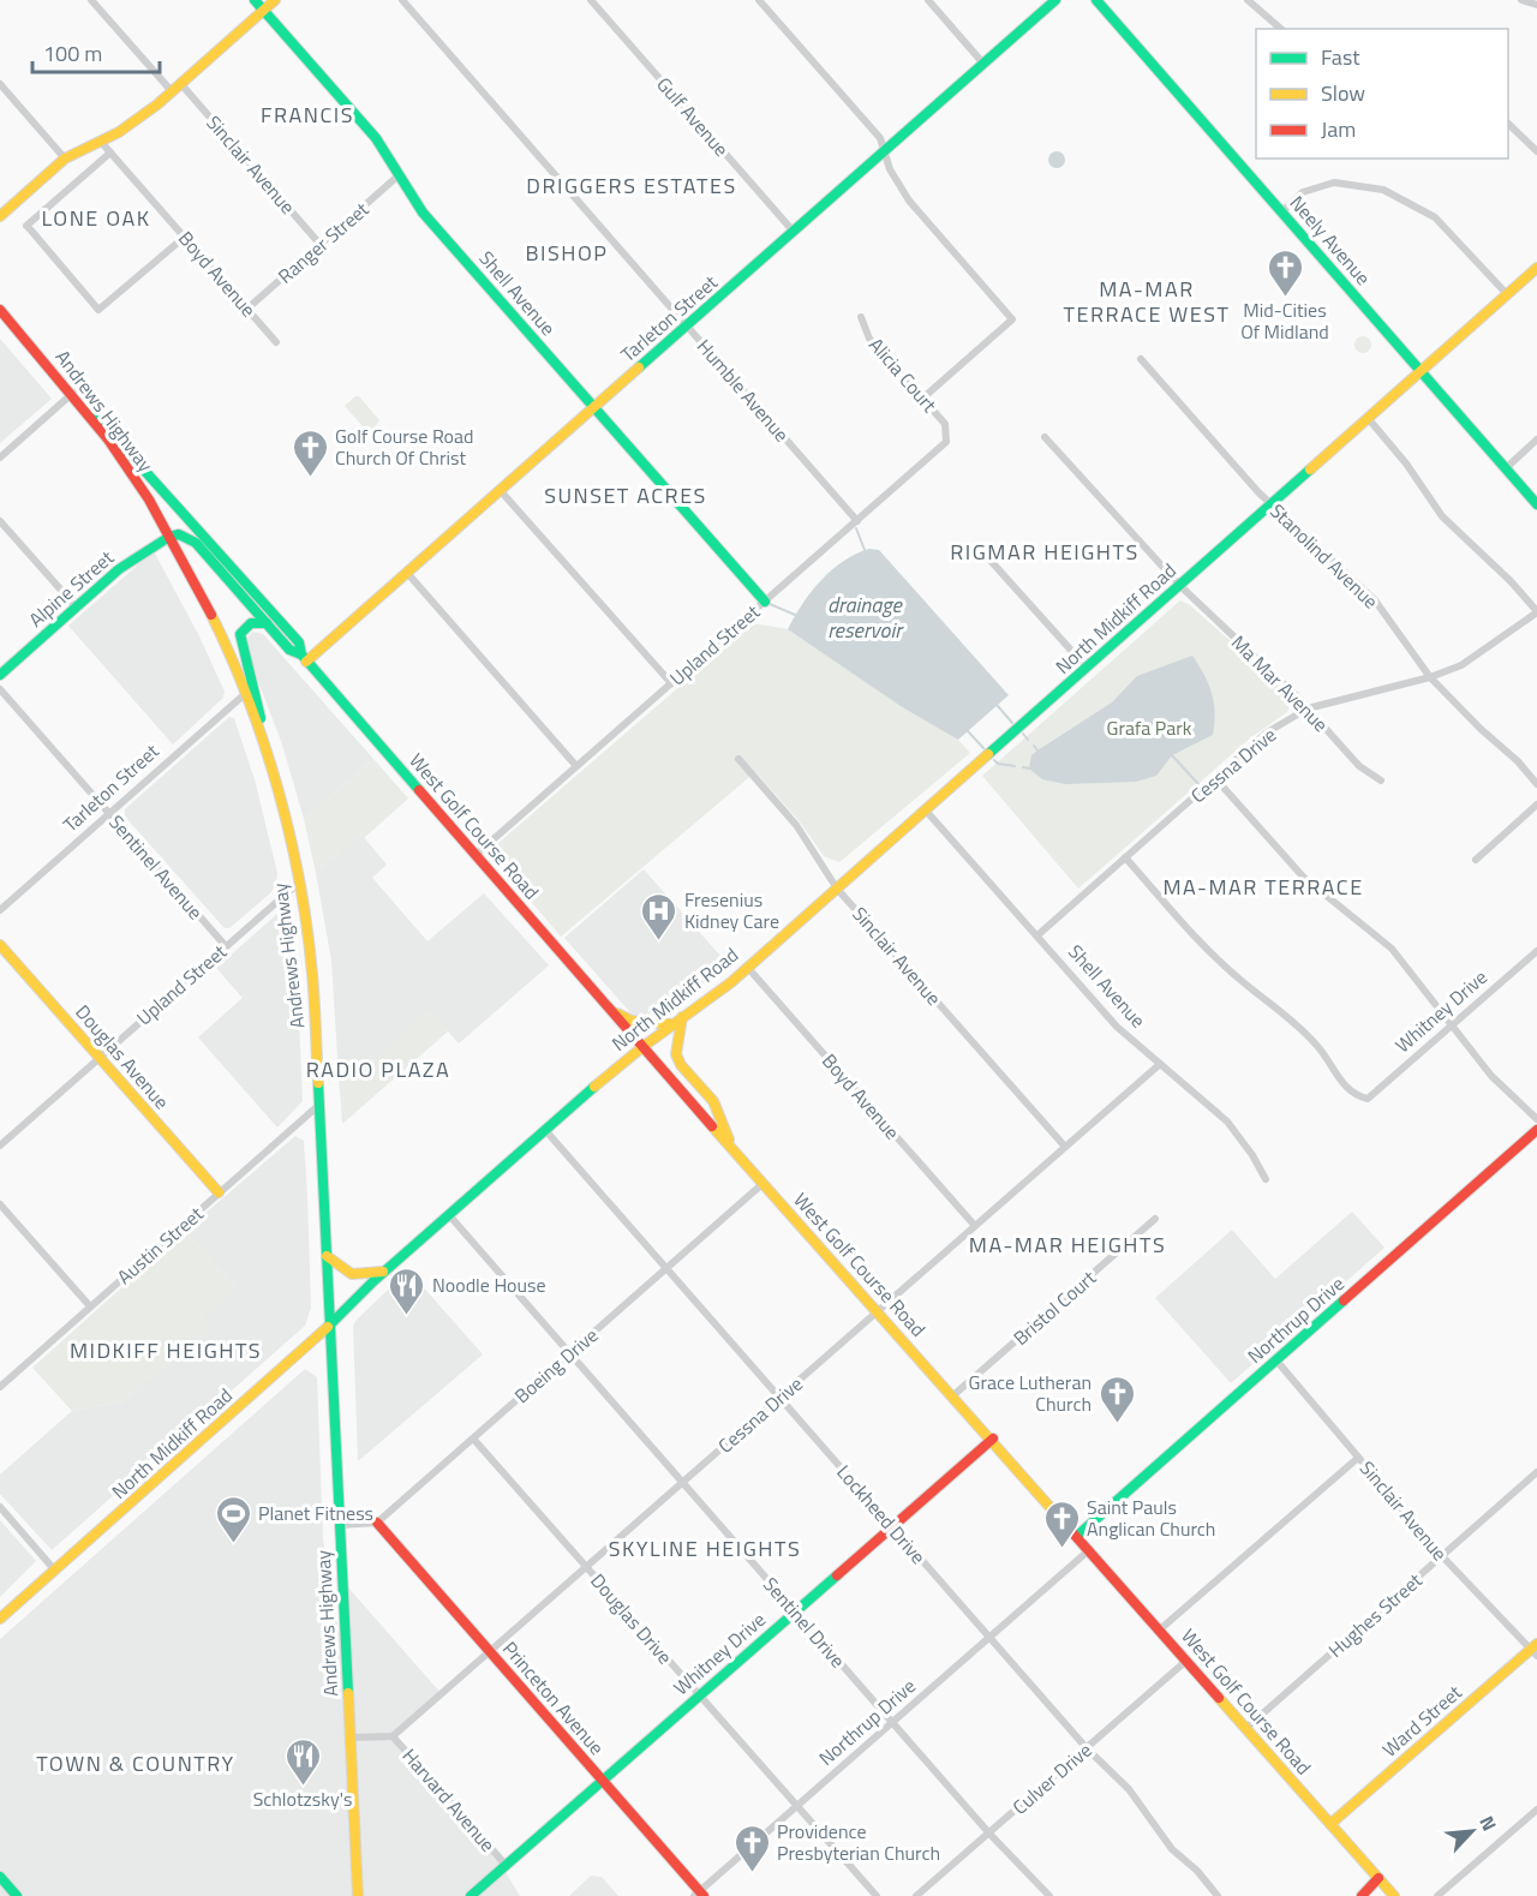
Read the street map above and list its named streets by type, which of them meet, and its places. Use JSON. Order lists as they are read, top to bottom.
{
  "streets": {
    "main road": [
      "Neely Avenue",
      "Shell Avenue",
      "Tarleton Street",
      "Andrews Highway",
      "Alpine Street",
      "North Midkiff Road",
      "West Golf Course Road",
      "Whitney Drive",
      "Douglas Avenue",
      "Northrup Drive",
      "Princeton Avenue",
      "Ward Street"
    ],
    "street": [
      "Gulf Avenue",
      "Sinclair Avenue",
      "Ranger Street",
      "Boyd Avenue",
      "Alicia Court",
      "Humble Avenue",
      "Stanolind Avenue",
      "Upland Street",
      "Ma Mar Avenue",
      "Cessna Drive",
      "Sentinel Avenue",
      "Austin Street",
      "Bristol Court",
      "Boeing Drive",
      "Lockheed Drive",
      "Hughes Street",
      "Douglas Drive",
      "Sentinel Drive",
      "Culver Drive",
      "Harvard Avenue"
    ]
  },
  "crossings": [
    ["Gulf Avenue", "Tarleton Street"],
    ["Sinclair Avenue", "Ranger Street"],
    ["Sinclair Avenue", "North Midkiff Road"],
    ["Sinclair Avenue", "Cessna Drive"],
    ["Sinclair Avenue", "Northrup Drive"],
    ["Sinclair Avenue", "Hughes Street"],
    ["Sinclair Avenue", "Ward Street"],
    ["Neely Avenue", "North Midkiff Road"],
    ["Ranger Street", "Boyd Avenue"],
    ["Ranger Street", "Shell Avenue"],
    ["Boyd Avenue", "North Midkiff Road"],
    ["Boyd Avenue", "Cessna Drive"],
    ["Shell Avenue", "Tarleton Street"],
    ["Shell Avenue", "North Midkiff Road"],
    ["Shell Avenue", "Upland Street"],
    ["Shell Avenue", "Cessna Drive"],
    ["Tarleton Street", "Humble Avenue"],
    ["Tarleton Street", "Andrews Highway"],
    ["Tarleton Street", "West Golf Course Road"],
    ["Tarleton Street", "Sentinel Avenue"],
    ["Alicia Court", "Upland Street"],
    ["Humble Avenue", "Upland Street"],
    ["Andrews Highway", "Alpine Street"],
    ["Andrews Highway", "North Midkiff Road"],
    ["Andrews Highway", "Upland Street"],
    ["Andrews Highway", "West Golf Course Road"],
    ["Andrews Highway", "Austin Street"],
    ["Stanolind Avenue", "North Midkiff Road"],
    ["Stanolind Avenue", "Cessna Drive"],
    ["Alpine Street", "West Golf Course Road"],
    ["North Midkiff Road", "Ma Mar Avenue"],
    ["North Midkiff Road", "West Golf Course Road"],
    ["North Midkiff Road", "Lockheed Drive"],
    ["North Midkiff Road", "Sentinel Drive"],
    ["Upland Street", "West Golf Course Road"],
    ["Upland Street", "Sentinel Avenue"],
    ["Upland Street", "Douglas Avenue"],
    ["Ma Mar Avenue", "Cessna Drive"],
    ["Cessna Drive", "West Golf Course Road"],
    ["Cessna Drive", "Whitney Drive"],
    ["Cessna Drive", "Lockheed Drive"],
    ["Cessna Drive", "Douglas Drive"],
    ["Cessna Drive", "Sentinel Drive"],
    ["Cessna Drive", "Princeton Avenue"],
    ["Cessna Drive", "Harvard Avenue"],
    ["West Golf Course Road", "Whitney Drive"],
    ["West Golf Course Road", "Bristol Court"],
    ["West Golf Course Road", "Northrup Drive"],
    ["West Golf Course Road", "Boeing Drive"],
    ["West Golf Course Road", "Hughes Street"],
    ["West Golf Course Road", "Ward Street"],
    ["West Golf Course Road", "Culver Drive"],
    ["Whitney Drive", "Lockheed Drive"],
    ["Whitney Drive", "Douglas Drive"],
    ["Whitney Drive", "Sentinel Drive"],
    ["Whitney Drive", "Princeton Avenue"],
    ["Whitney Drive", "Harvard Avenue"],
    ["Douglas Avenue", "Austin Street"],
    ["Northrup Drive", "Lockheed Drive"],
    ["Northrup Drive", "Douglas Drive"],
    ["Northrup Drive", "Sentinel Drive"],
    ["Northrup Drive", "Princeton Avenue"],
    ["Boeing Drive", "Lockheed Drive"],
    ["Boeing Drive", "Douglas Drive"],
    ["Boeing Drive", "Sentinel Drive"],
    ["Boeing Drive", "Princeton Avenue"],
    ["Lockheed Drive", "Culver Drive"],
    ["Sentinel Drive", "Culver Drive"]
  ],
  "districts": [
    "FRANCIS",
    "DRIGGERS ESTATES",
    "LONE OAK",
    "BISHOP",
    "MA-MAR TERRACE WEST",
    "SUNSET ACRES",
    "RIGMAR HEIGHTS",
    "MA-MAR TERRACE",
    "RADIO PLAZA",
    "MA-MAR HEIGHTS",
    "MIDKIFF HEIGHTS",
    "SKYLINE HEIGHTS",
    "TOWN & COUNTRY"
  ],
  "water": ["drainage reservoir"],
  "parks": ["Grafa Park"],
  "places": {
    "church": [
      "Mid-Cities Of Midland",
      "Golf Course Road Church Of Christ",
      "Grace Lutheran Church",
      "Saint Pauls Anglican Church",
      "Providence Presbyterian Church"
    ],
    "hospital": ["Fresenius Kidney Care"],
    "restaurant": ["Noodle House", "Schlotzsky's"],
    "sports": ["Planet Fitness"]
  },
  "legend": ["Fast", "Slow", "Jam"],
  "scale_bar": "100 m",
  "north": "top right"
}
